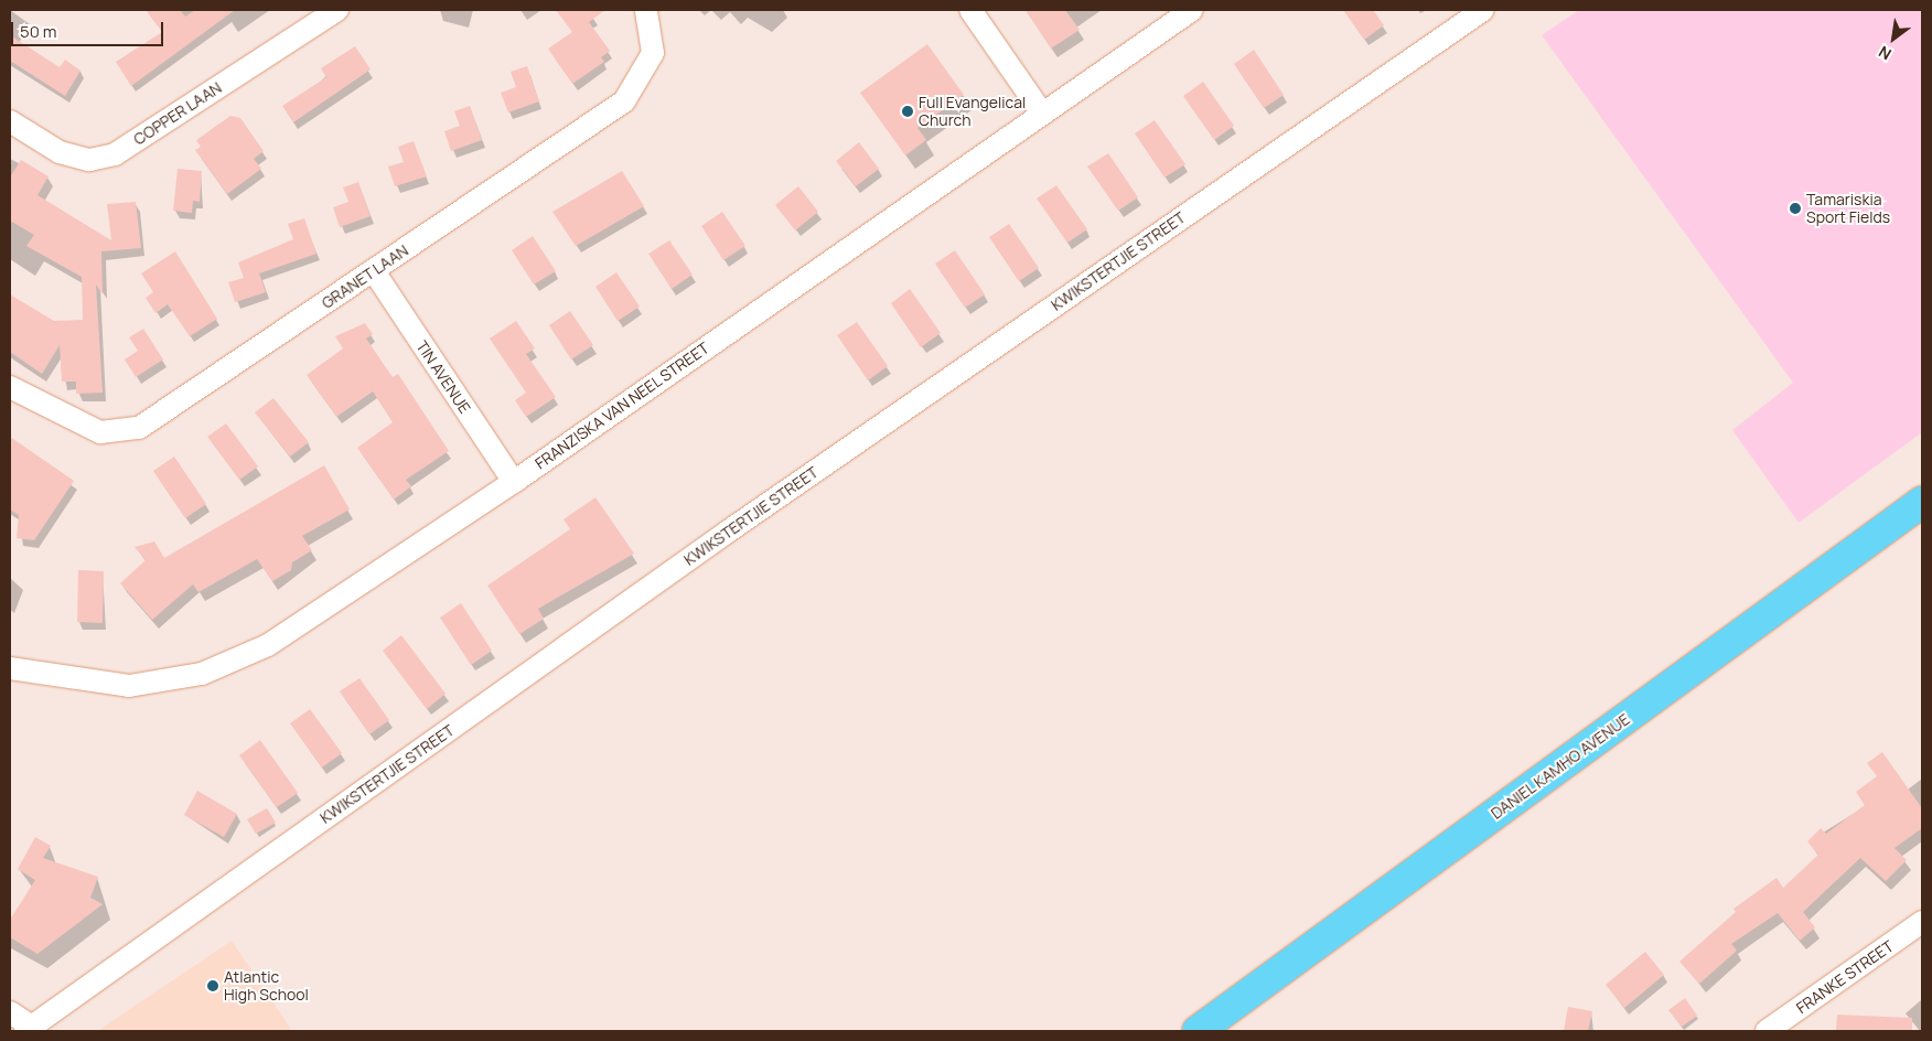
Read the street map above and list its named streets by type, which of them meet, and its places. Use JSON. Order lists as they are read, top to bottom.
{
  "streets": {
    "main road": ["DANIEL KAMHO AVENUE"],
    "street": [
      "COPPER LAAN",
      "KWIKSTERTJIE STREET",
      "GRANET LAAN",
      "TIN AVENUE",
      "FRANZISKA VAN NEEL STREET",
      "FRANKE STREET"
    ]
  },
  "crossings": [
    ["GRANET LAAN", "TIN AVENUE"],
    ["TIN AVENUE", "FRANZISKA VAN NEEL STREET"]
  ],
  "places": ["Full Evangelical Church", "Tamariskia Sport Fields", "Atlantic High School"],
  "scale_bar": "50 m",
  "north": "bottom left"
}
